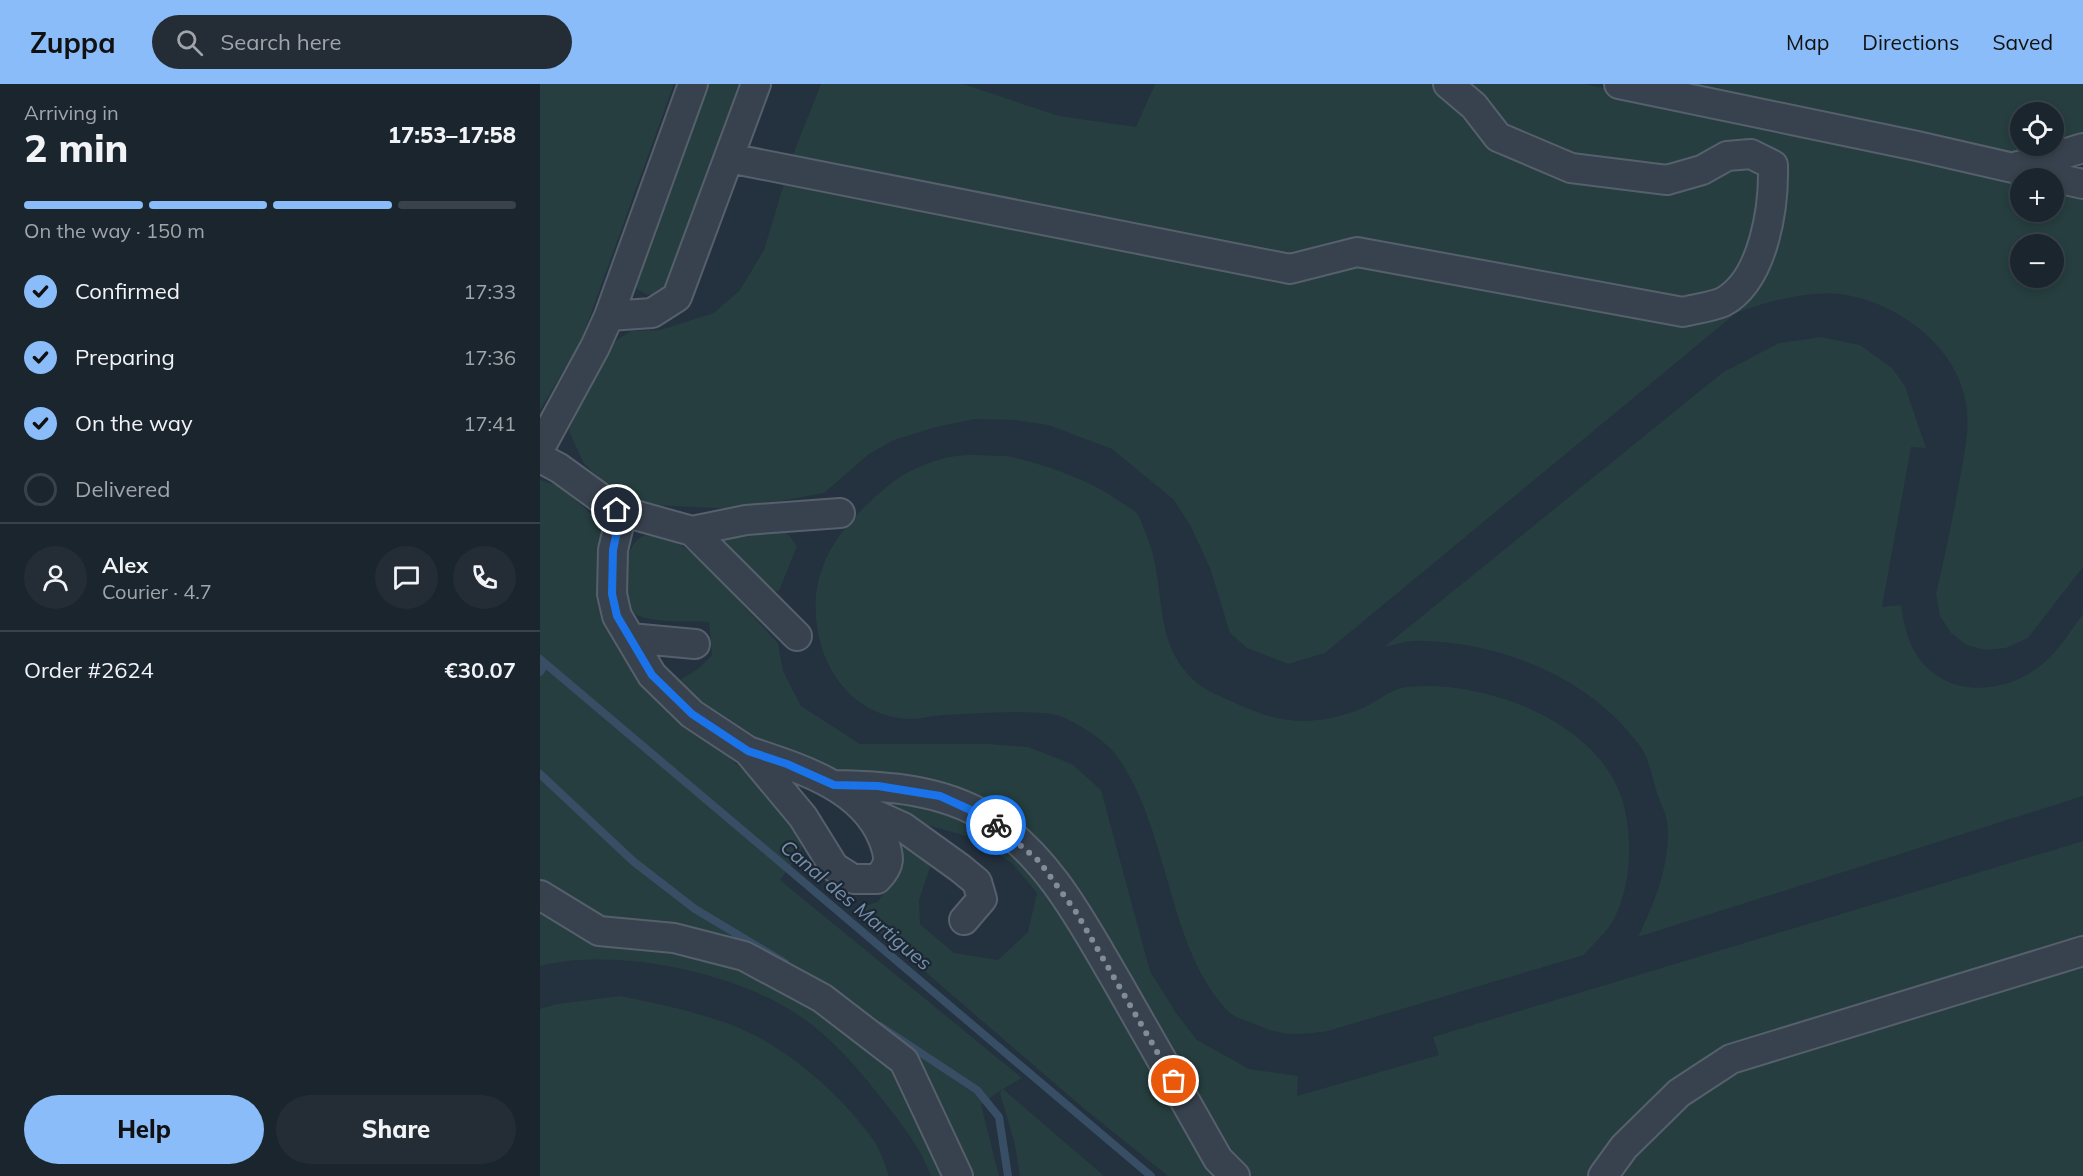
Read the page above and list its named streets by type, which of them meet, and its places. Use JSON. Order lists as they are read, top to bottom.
{
  "water": ["Canal des Martigues"],
  "page": {
    "header": "Zuppa",
    "search": "Search here",
    "nav": ["Map", "Directions", "Saved"],
    "heading": ["2 min", "Arriving in", "17:53–17:58"],
    "panel": [
      "Alex",
      "Courier · 4.7",
      "Order #2624",
      "€30.07"
    ],
    "map_buttons": ["+", "−"],
    "bar": "On the way · 150 m",
    "list": [
      ["Confirmed", "17:33"],
      ["Preparing", "17:36"],
      ["On the way", "17:41"],
      "Delivered"
    ],
    "buttons": ["Help", "Share"]
  }
}
